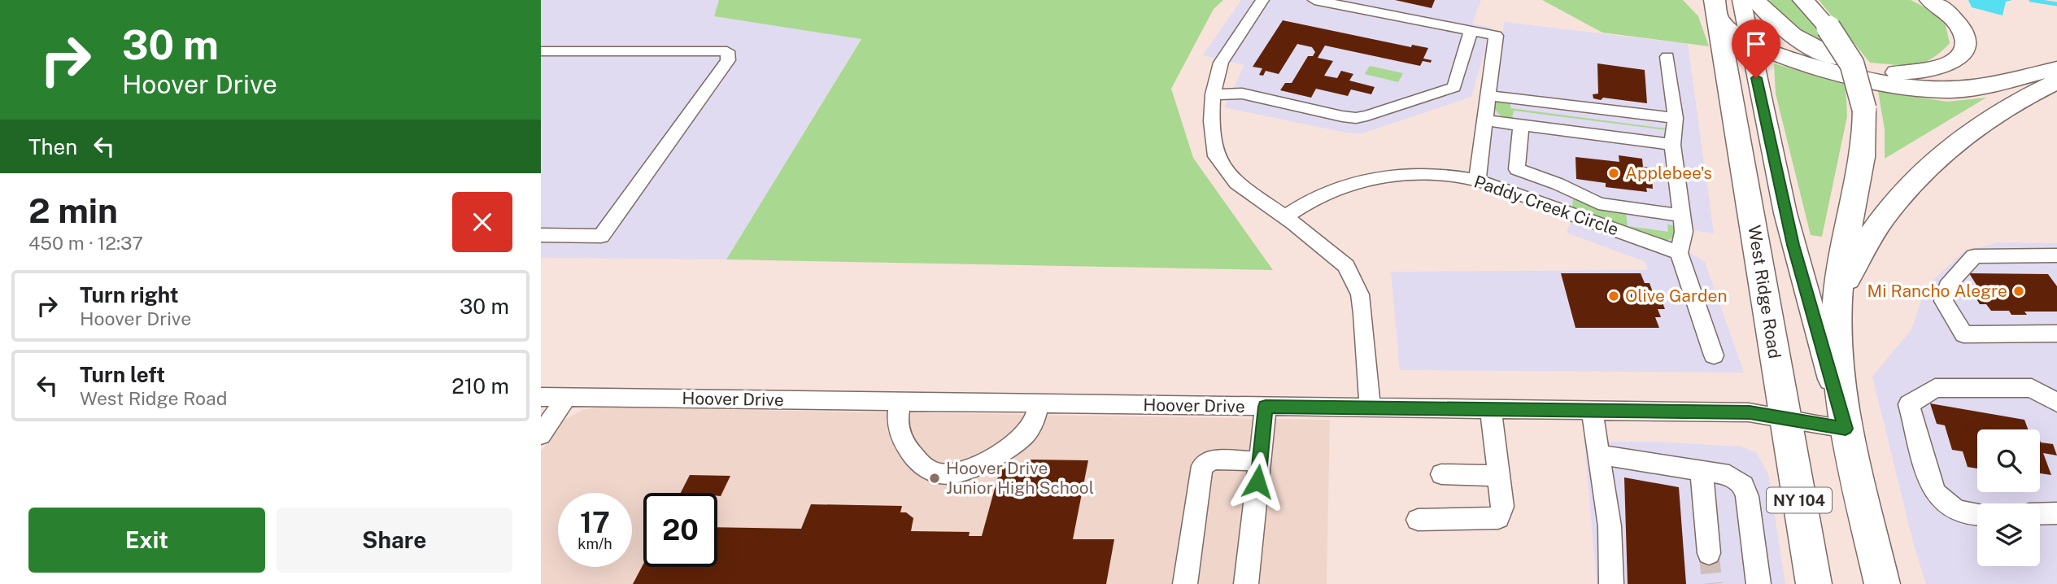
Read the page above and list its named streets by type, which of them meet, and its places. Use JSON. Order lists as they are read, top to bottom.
{
  "streets": {
    "highway": ["West Ridge Road", "NY 104"],
    "street": ["Paddy Creek Circle", "Hoover Drive"]
  },
  "crossings": [
    ["West Ridge Road", "Hoover Drive"]
  ],
  "places": [
    "Applebee's",
    "Mi Rancho Alegre",
    "Olive Garden",
    "Hoover Drive Junior High School"
  ],
  "page": {
    "turn": ["30 m", "Hoover Drive"],
    "then": "Then",
    "heading": ["2 min", "450 m · 12:37"],
    "list": [
      {
        "name": "Turn right",
        "note": "Hoover Drive",
        "value": "30 m"
      },
      {
        "name": "Turn left",
        "note": "West Ridge Road",
        "value": "210 m"
      }
    ],
    "speed": "17 km/h",
    "limit": "20",
    "buttons": ["Exit", "Share"]
  }
}
